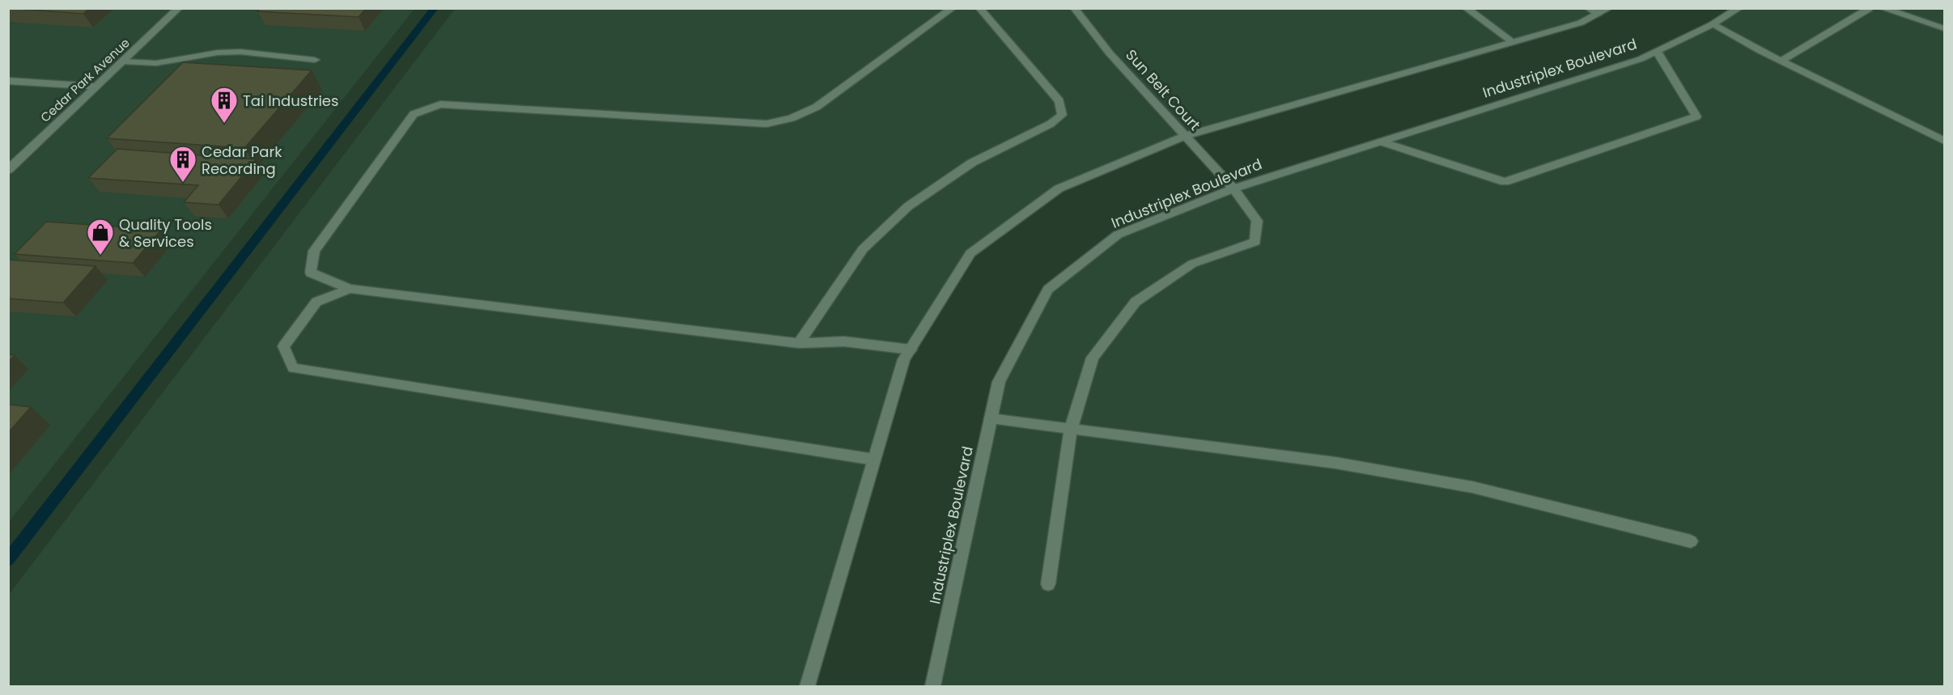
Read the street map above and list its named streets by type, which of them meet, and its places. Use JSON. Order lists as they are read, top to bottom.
{
  "streets": {
    "street": ["Industriplex Boulevard", "Cedar Park Avenue", "Sun Belt Court"]
  },
  "crossings": [
    ["Industriplex Boulevard", "Sun Belt Court"]
  ],
  "places": {
    "building": ["Tai Industries", "Cedar Park Recording"],
    "shop": ["Quality Tools & Services"]
  }
}
